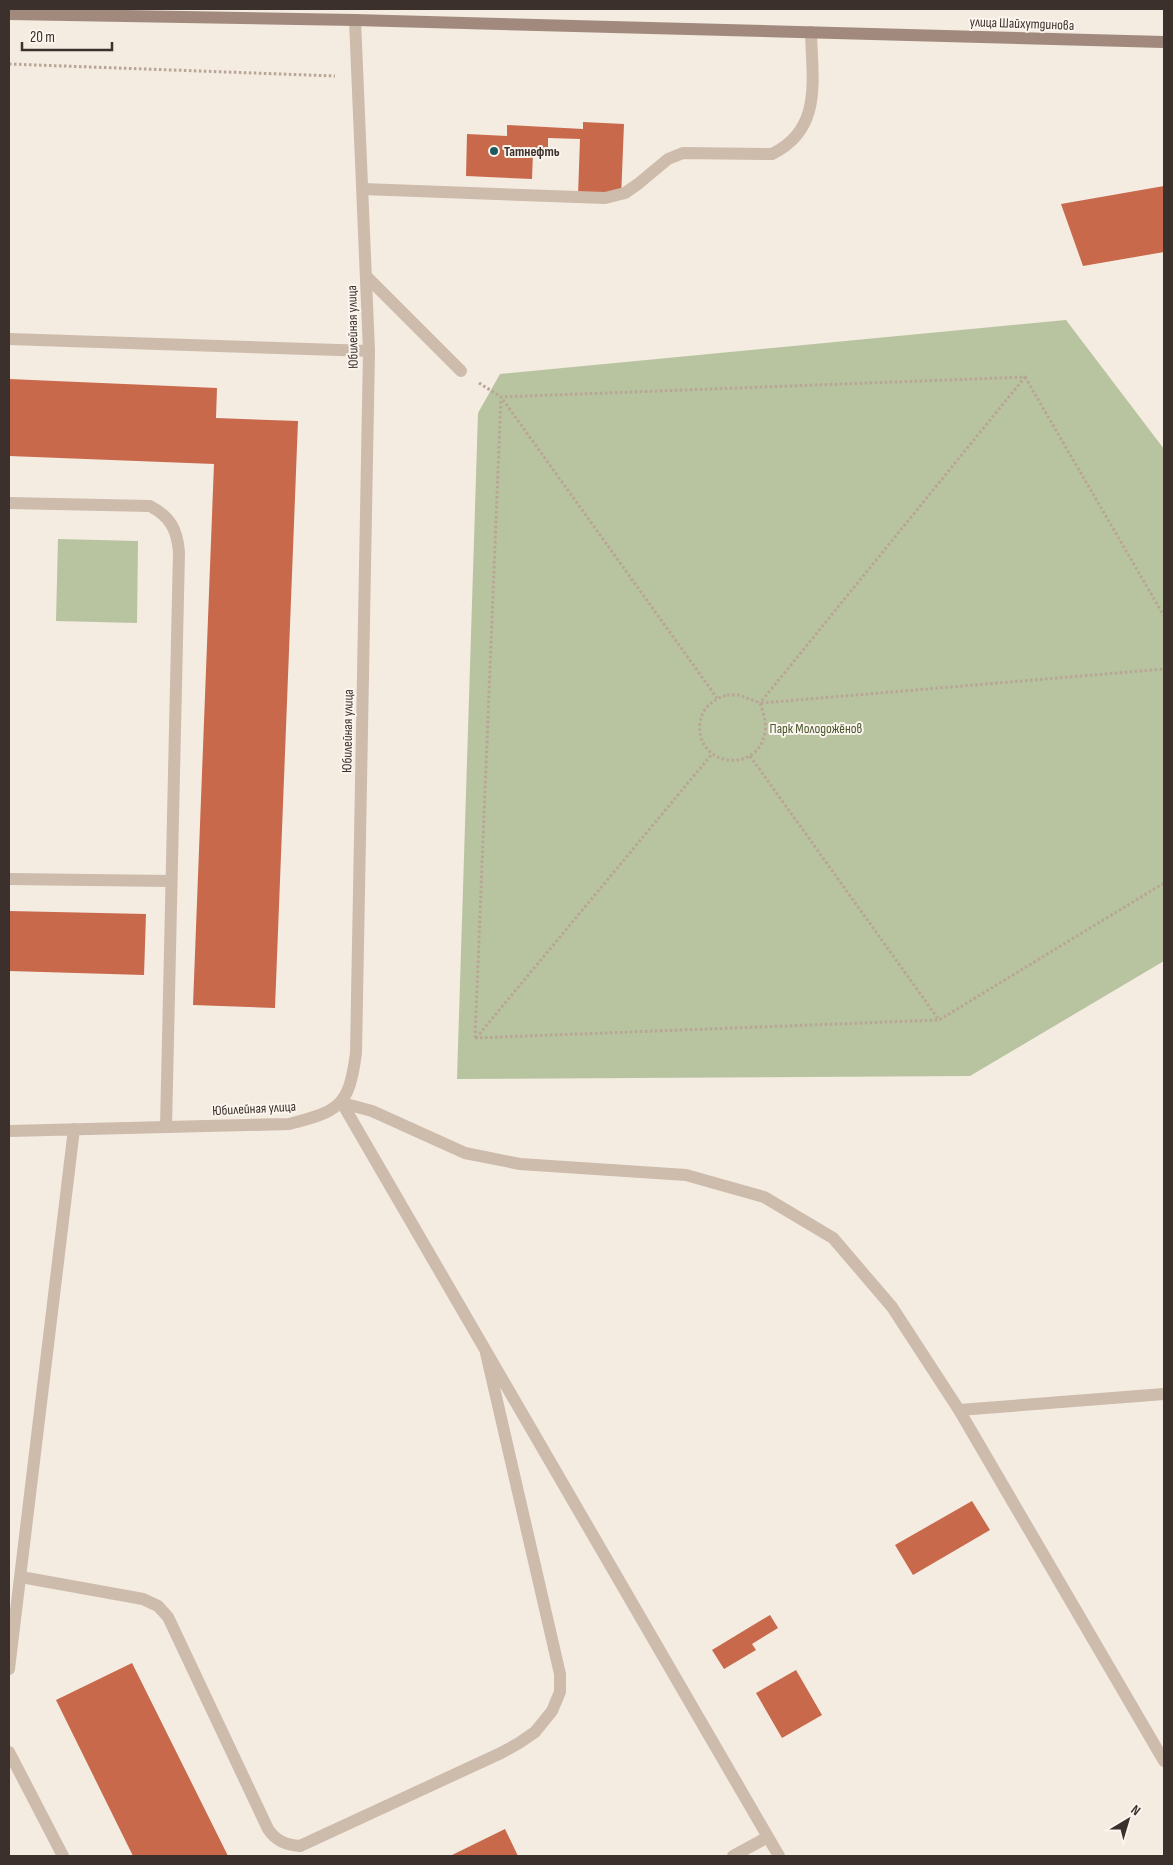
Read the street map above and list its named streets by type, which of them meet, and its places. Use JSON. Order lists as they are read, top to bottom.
{
  "streets": {
    "main road": ["улица Шайхутдинова"],
    "street": ["Юбилейная улица"]
  },
  "crossings": [
    ["улица Шайхутдинова", "Юбилейная улица"]
  ],
  "parks": ["Парк Молодожёнов"],
  "places": ["Татнефть"],
  "scale_bar": "20 m",
  "north": "top right"
}
